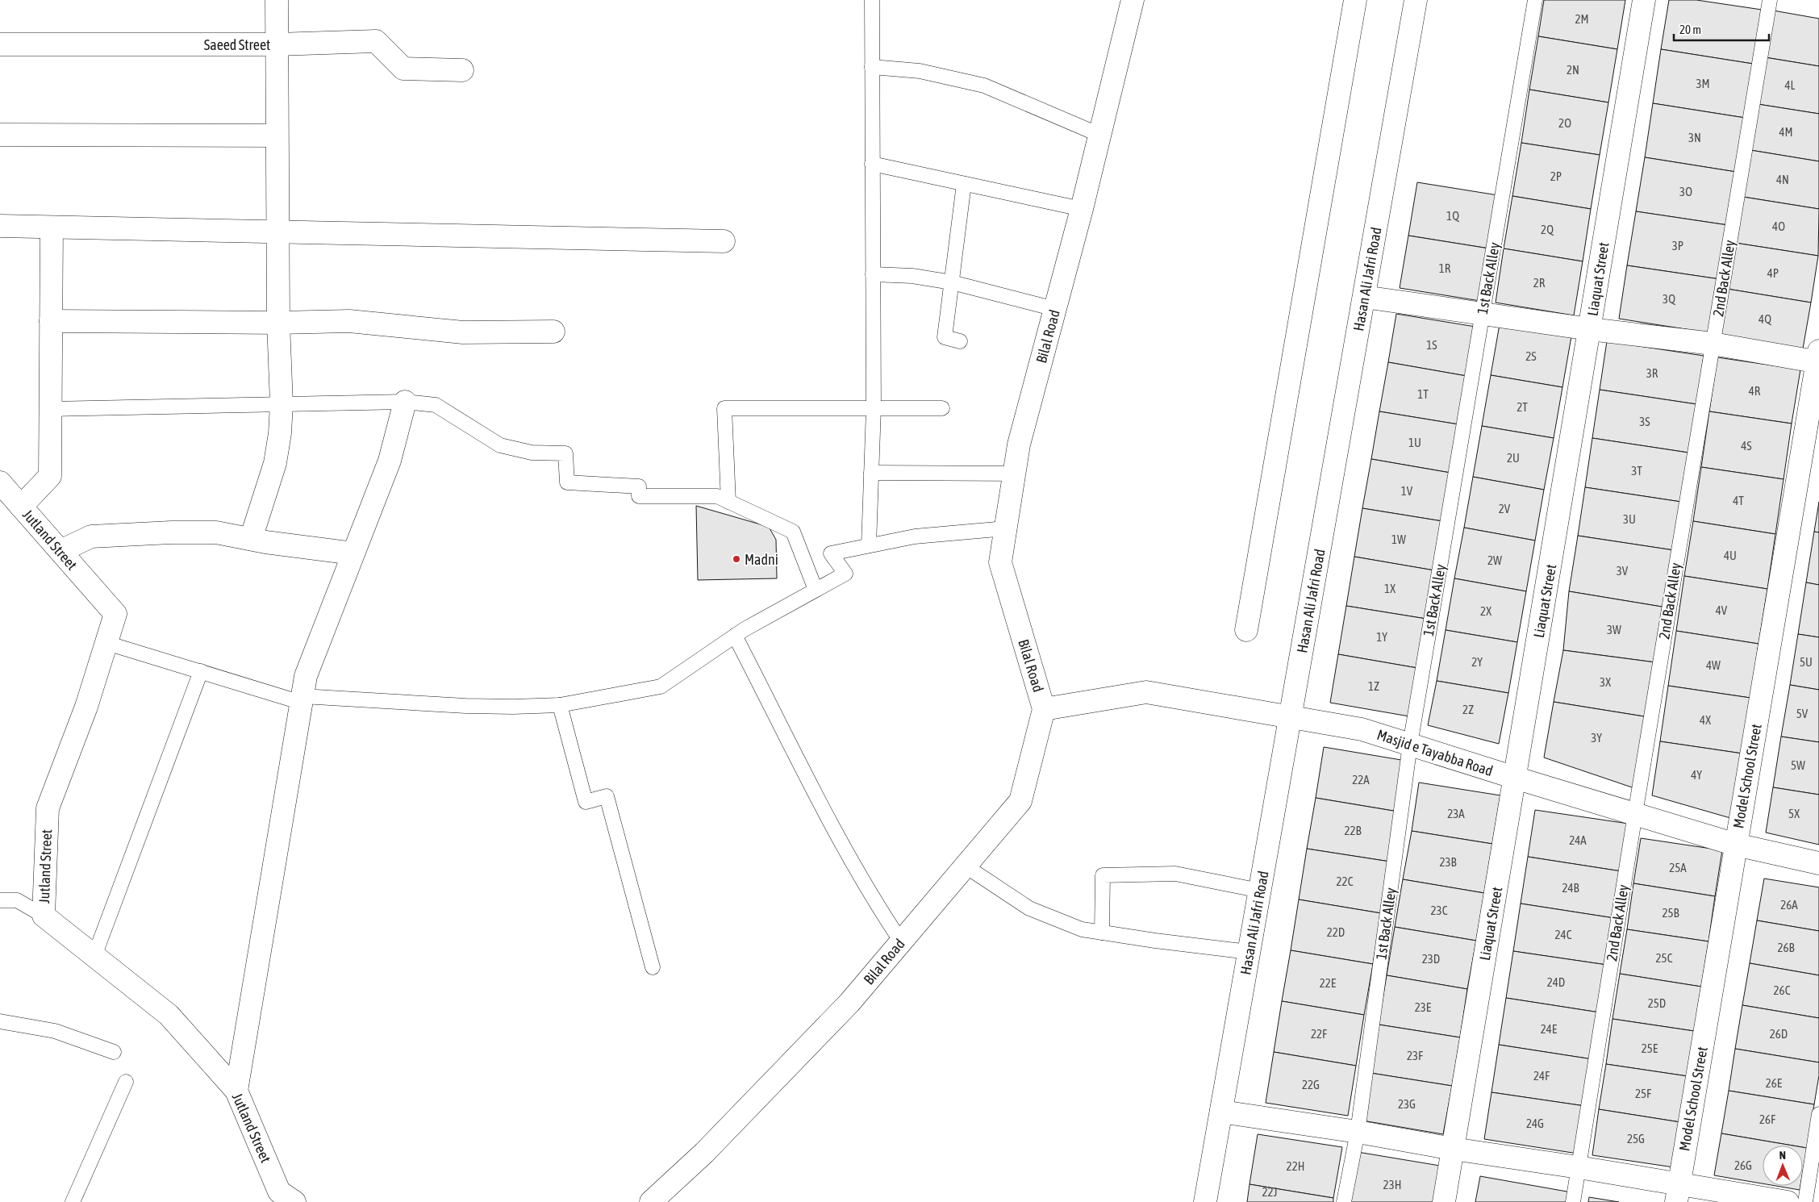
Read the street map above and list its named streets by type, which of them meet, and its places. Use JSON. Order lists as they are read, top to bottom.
{
  "streets": {
    "street": [
      "Saeed Street",
      "Hasan Ali Jafri Road",
      "Liaquat Street",
      "Bilal Road",
      "Jutland Street",
      "Masjid e Tayabba Road",
      "Model School Street"
    ],
    "lane": ["1st Back Alley", "2nd Back Alley"]
  },
  "crossings": [
    ["1st Back Alley", "Masjid e Tayabba Road"],
    ["2nd Back Alley", "Masjid e Tayabba Road"],
    ["Hasan Ali Jafri Road", "Masjid e Tayabba Road"],
    ["Liaquat Street", "Masjid e Tayabba Road"],
    ["Bilal Road", "Masjid e Tayabba Road"],
    ["Masjid e Tayabba Road", "Model School Street"]
  ],
  "places": ["Madni"],
  "house_numbers": [
    "2M",
    "2N",
    "3M",
    "4L",
    "2O",
    "4M",
    "3N",
    "2P",
    "4N",
    "3O",
    "1Q",
    "4O",
    "2Q",
    "3P",
    "1R",
    "4P",
    "2R",
    "3Q",
    "4Q",
    "1S",
    "2S",
    "3R",
    "4R",
    "1T",
    "2T",
    "3S",
    "1U",
    "4S",
    "2U",
    "3T",
    "1V",
    "4T",
    "2V",
    "3U",
    "1W",
    "4U",
    "2W",
    "3V",
    "1X",
    "4V",
    "2X",
    "3W",
    "1Y",
    "2Y",
    "5U",
    "4W",
    "3X",
    "1Z",
    "2Z",
    "5V",
    "4X",
    "3Y",
    "5W",
    "4Y",
    "22A",
    "23A",
    "5X",
    "22B",
    "24A",
    "23B",
    "25A",
    "22C",
    "24B",
    "26A",
    "23C",
    "25B",
    "22D",
    "24C",
    "26B",
    "25C",
    "23D",
    "24D",
    "22E",
    "26C",
    "25D",
    "23E",
    "24E",
    "22F",
    "26D",
    "25E",
    "23F",
    "24F",
    "26E",
    "22G",
    "25F",
    "23G",
    "26F",
    "24G",
    "25G",
    "26G",
    "22H",
    "23H",
    "22J"
  ],
  "scale_bar": "20 m",
  "north": "top"
}
